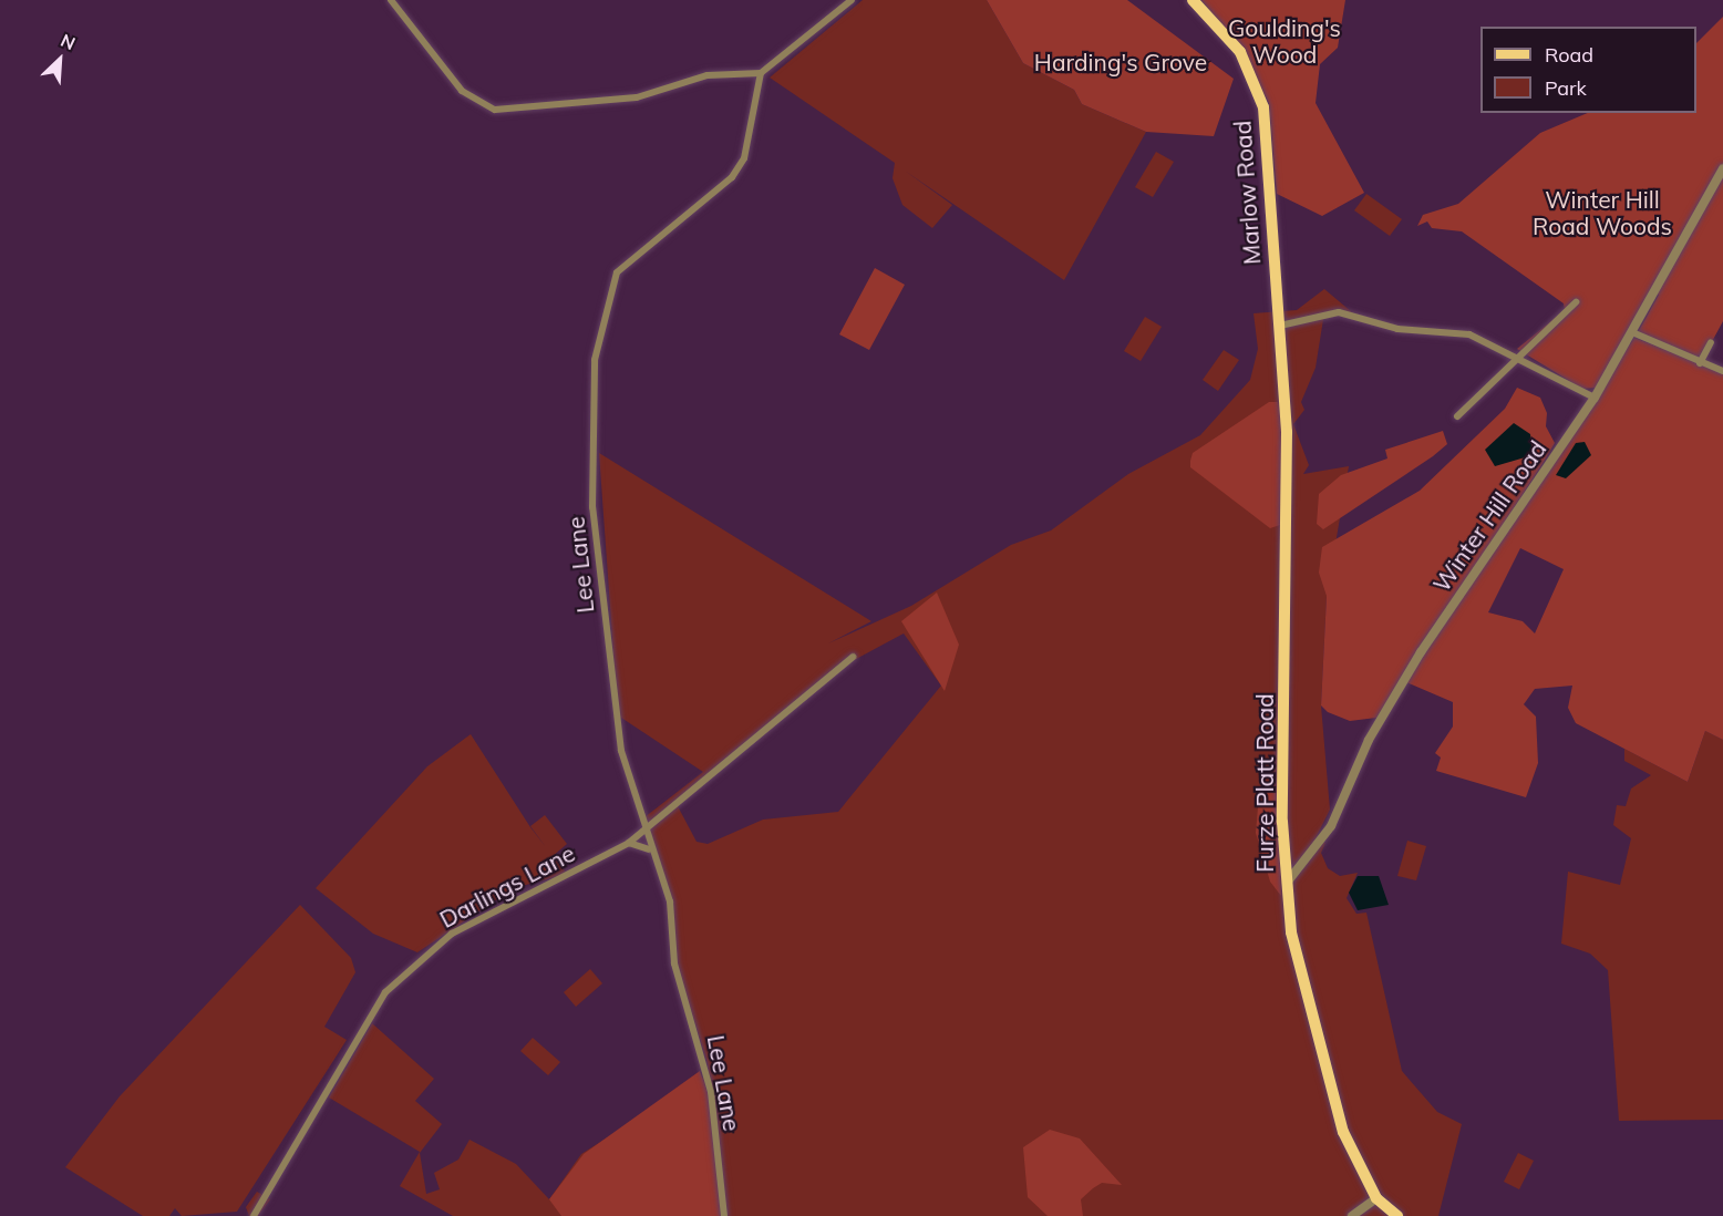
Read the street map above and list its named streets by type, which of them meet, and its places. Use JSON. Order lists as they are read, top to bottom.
{
  "streets": {
    "main road": ["Marlow Road", "Furze Platt Road"],
    "street": ["Winter Hill Road", "Lee Lane", "Darlings Lane"]
  },
  "crossings": [
    ["Marlow Road", "Furze Platt Road"],
    ["Winter Hill Road", "Furze Platt Road"],
    ["Lee Lane", "Darlings Lane"]
  ],
  "parks": ["Goulding's Wood", "Harding's Grove", "Winter Hill Road Woods"],
  "legend": ["Road", "Park"],
  "north": "top right"
}
